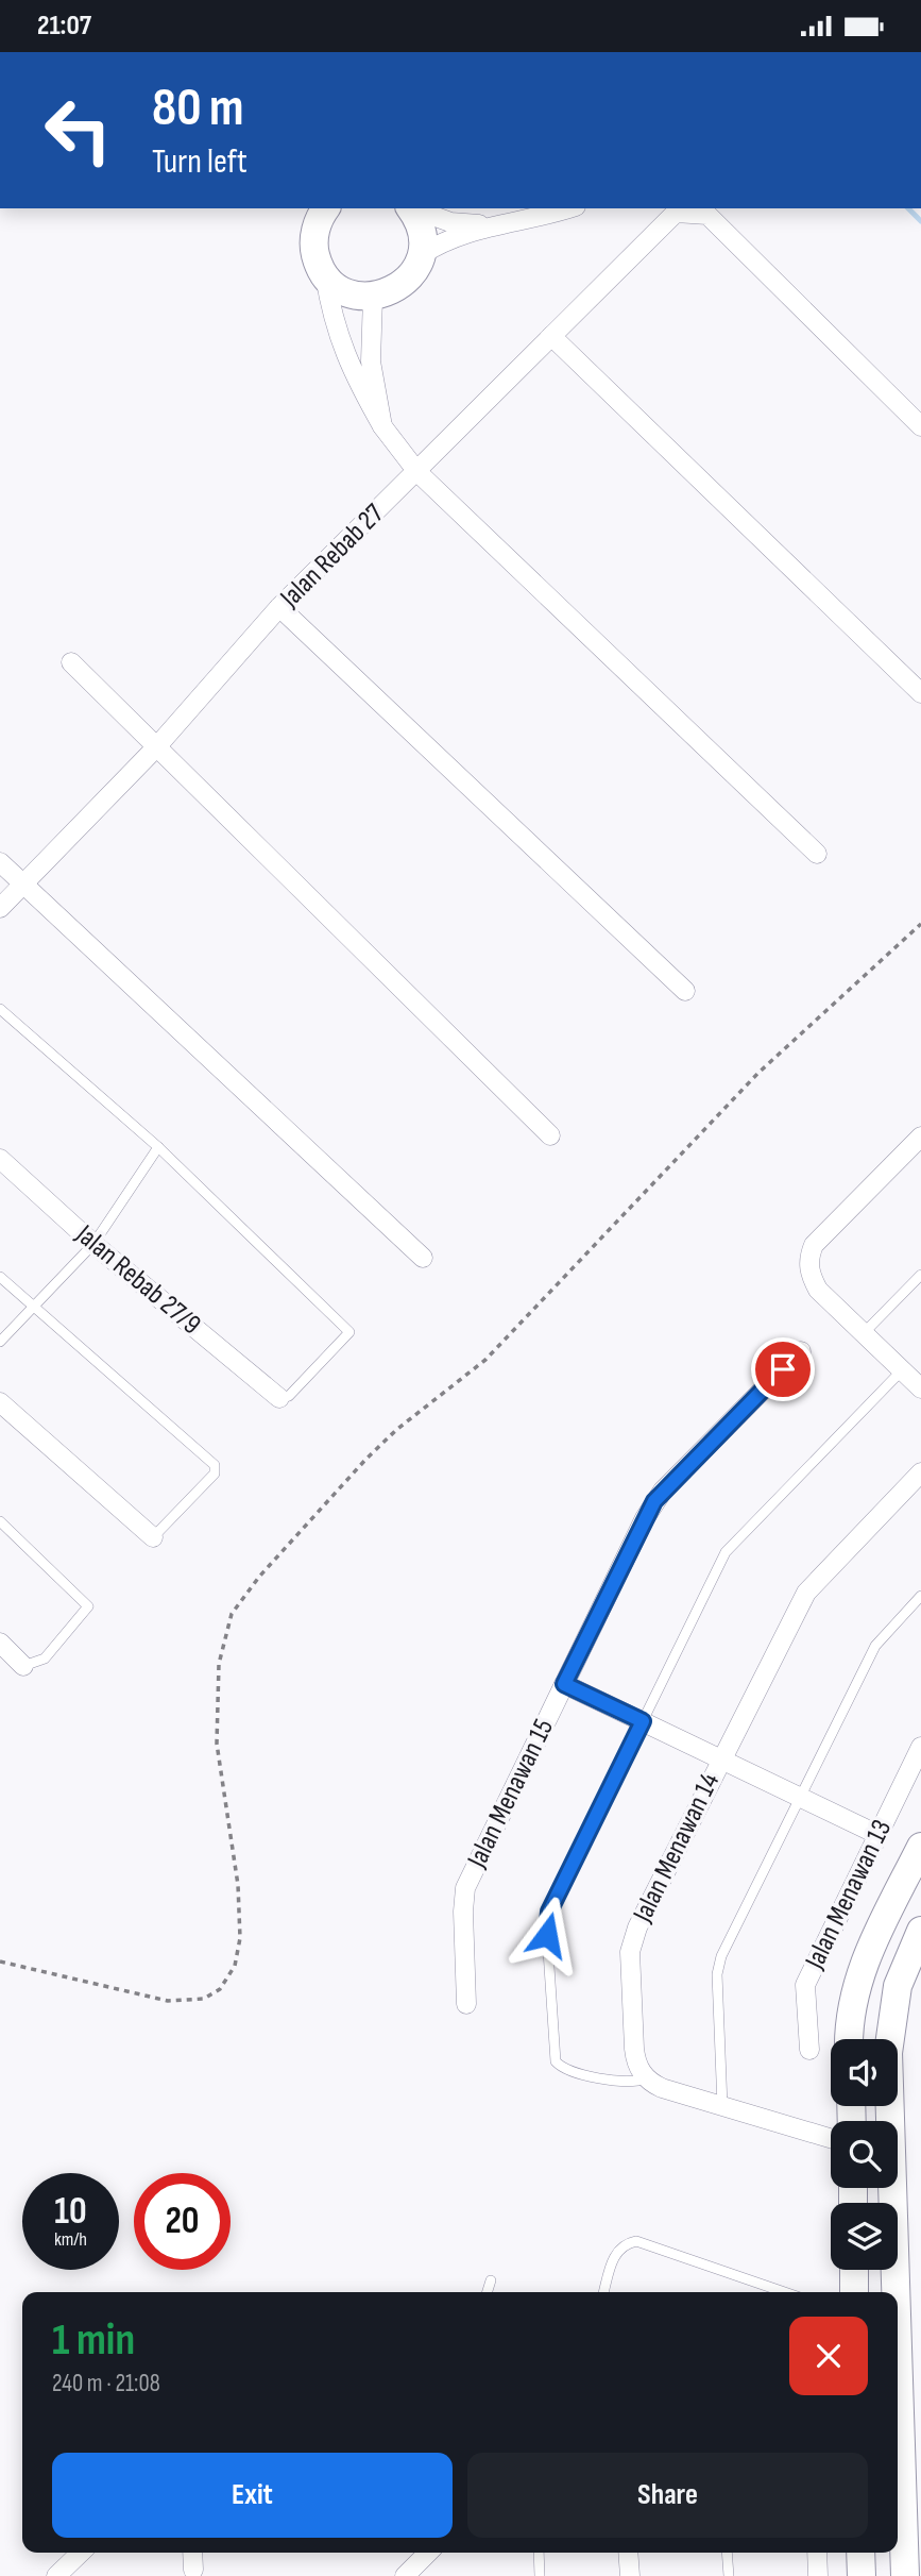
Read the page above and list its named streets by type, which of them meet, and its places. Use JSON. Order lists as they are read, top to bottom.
{
  "streets": {
    "street": [
      "Jalan Rebab 27",
      "Jalan Rebab 27/9",
      "Jalan Menawan 15",
      "Jalan Menawan 14",
      "Jalan Menawan 13"
    ]
  },
  "page": {
    "status": "21:07",
    "turn": ["80 m", "Turn left"],
    "speed": "10 km/h",
    "limit": "20",
    "heading": ["1 min", "240 m · 21:08"],
    "buttons": ["Exit", "Share"]
  }
}
